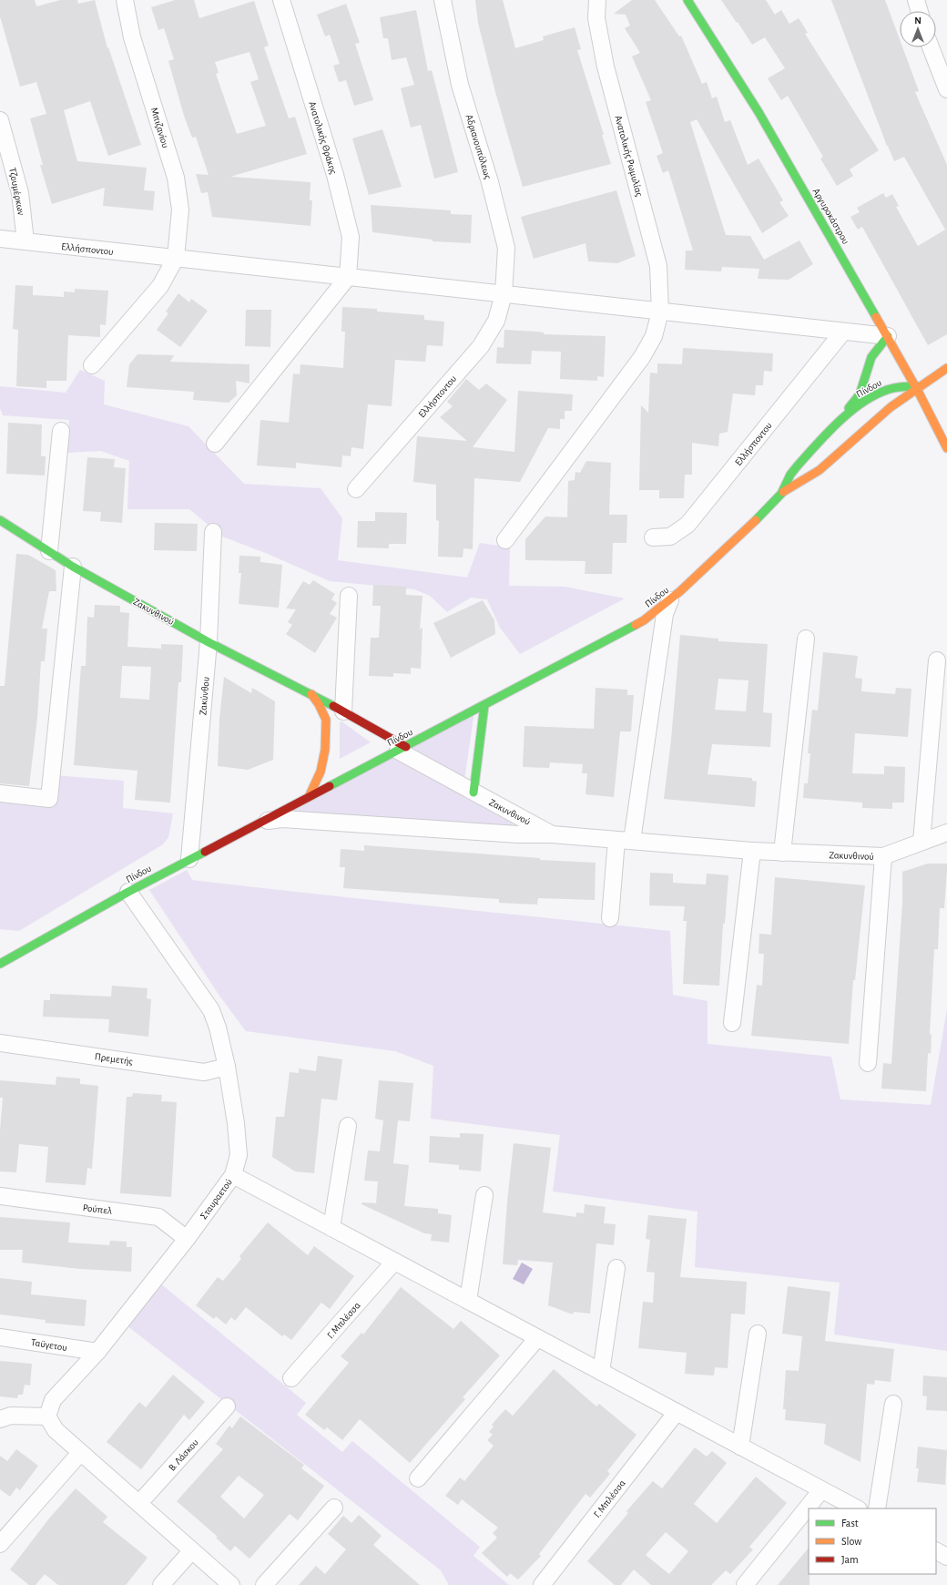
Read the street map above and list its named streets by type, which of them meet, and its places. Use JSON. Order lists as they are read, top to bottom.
{
  "streets": {
    "street": [
      "Μπιζανίου",
      "Ανατολικής Θράκης",
      "Αδριανουπόλεως",
      "Ανατολικής Ρωμυλίας",
      "Τζουμέρκων",
      "Αργυροκάστρου",
      "Ελλήσποντου",
      "Πίνδου",
      "Ζακυνθινού",
      "Ζακύνθου",
      "Πρεμετής",
      "Σταυραετού",
      "Ρούπελ",
      "Γ. Μπλέσσα",
      "Ταϋγετου",
      "Β. Λάσκου"
    ]
  },
  "crossings": [
    ["Μπιζανίου", "Ελλήσποντου"],
    ["Ανατολικής Θράκης", "Ελλήσποντου"],
    ["Αδριανουπόλεως", "Ελλήσποντου"],
    ["Ανατολικής Ρωμυλίας", "Ελλήσποντου"],
    ["Τζουμέρκων", "Ελλήσποντου"],
    ["Αργυροκάστρου", "Ελλήσποντου"],
    ["Αργυροκάστρου", "Πίνδου"],
    ["Πίνδου", "Ζακυνθινού"],
    ["Πίνδου", "Ζακύνθου"],
    ["Πίνδου", "Σταυραετού"],
    ["Ζακυνθινού", "Ζακύνθου"],
    ["Πρεμετής", "Σταυραετού"],
    ["Σταυραετού", "Ρούπελ"],
    ["Σταυραετού", "Ταϋγετου"]
  ],
  "legend": ["Fast", "Slow", "Jam"],
  "north": "top"
}
